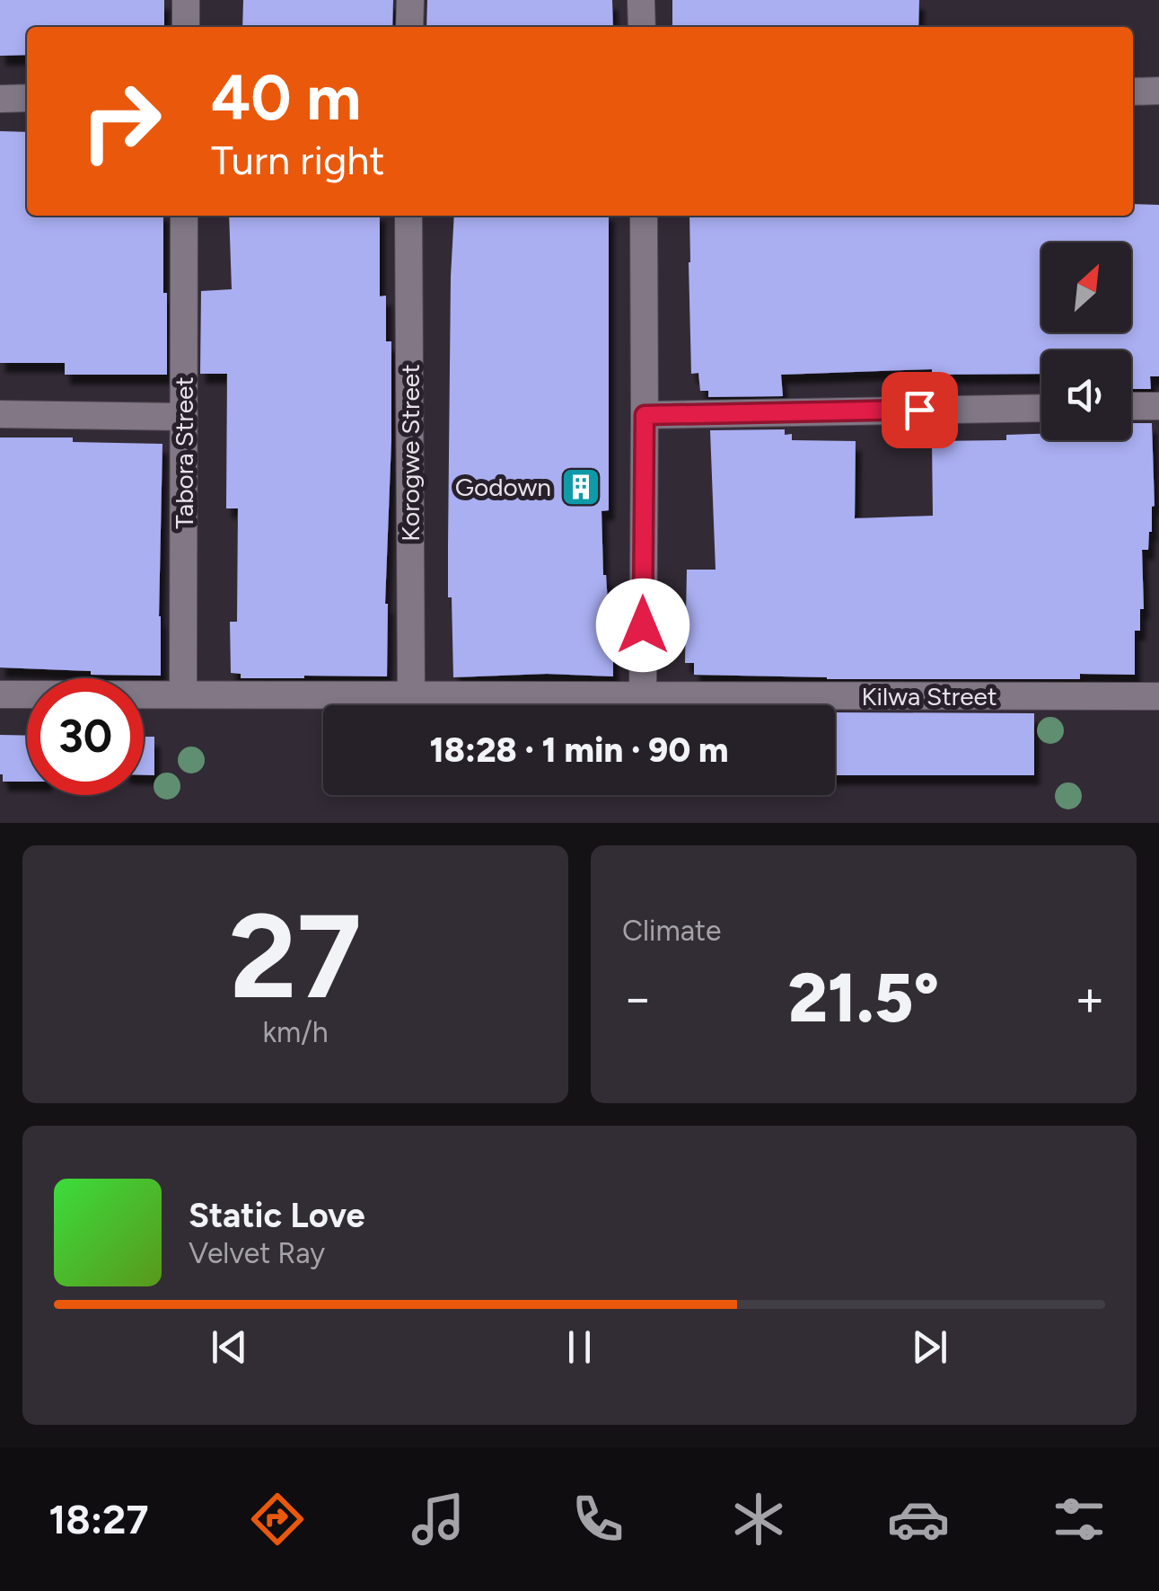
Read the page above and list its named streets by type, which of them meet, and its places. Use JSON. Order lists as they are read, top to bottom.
{
  "streets": {
    "street": ["Tabora Street", "Korogwe Street", "Kilwa Street"]
  },
  "crossings": [
    ["Tabora Street", "Kilwa Street"],
    ["Korogwe Street", "Kilwa Street"]
  ],
  "places": {
    "building": ["Godown"]
  },
  "north": "top right",
  "page": {
    "turn": ["40 m", "Turn right"],
    "limit": "30",
    "trip": "18:28 · 1 min · 90 m",
    "tile": [
      ["27", "km/h"],
      "Climate"
    ],
    "heat": ["−", "21.5°", "+"],
    "song": ["Static Love", "Velvet Ray"],
    "tabs": "18:27"
  }
}
